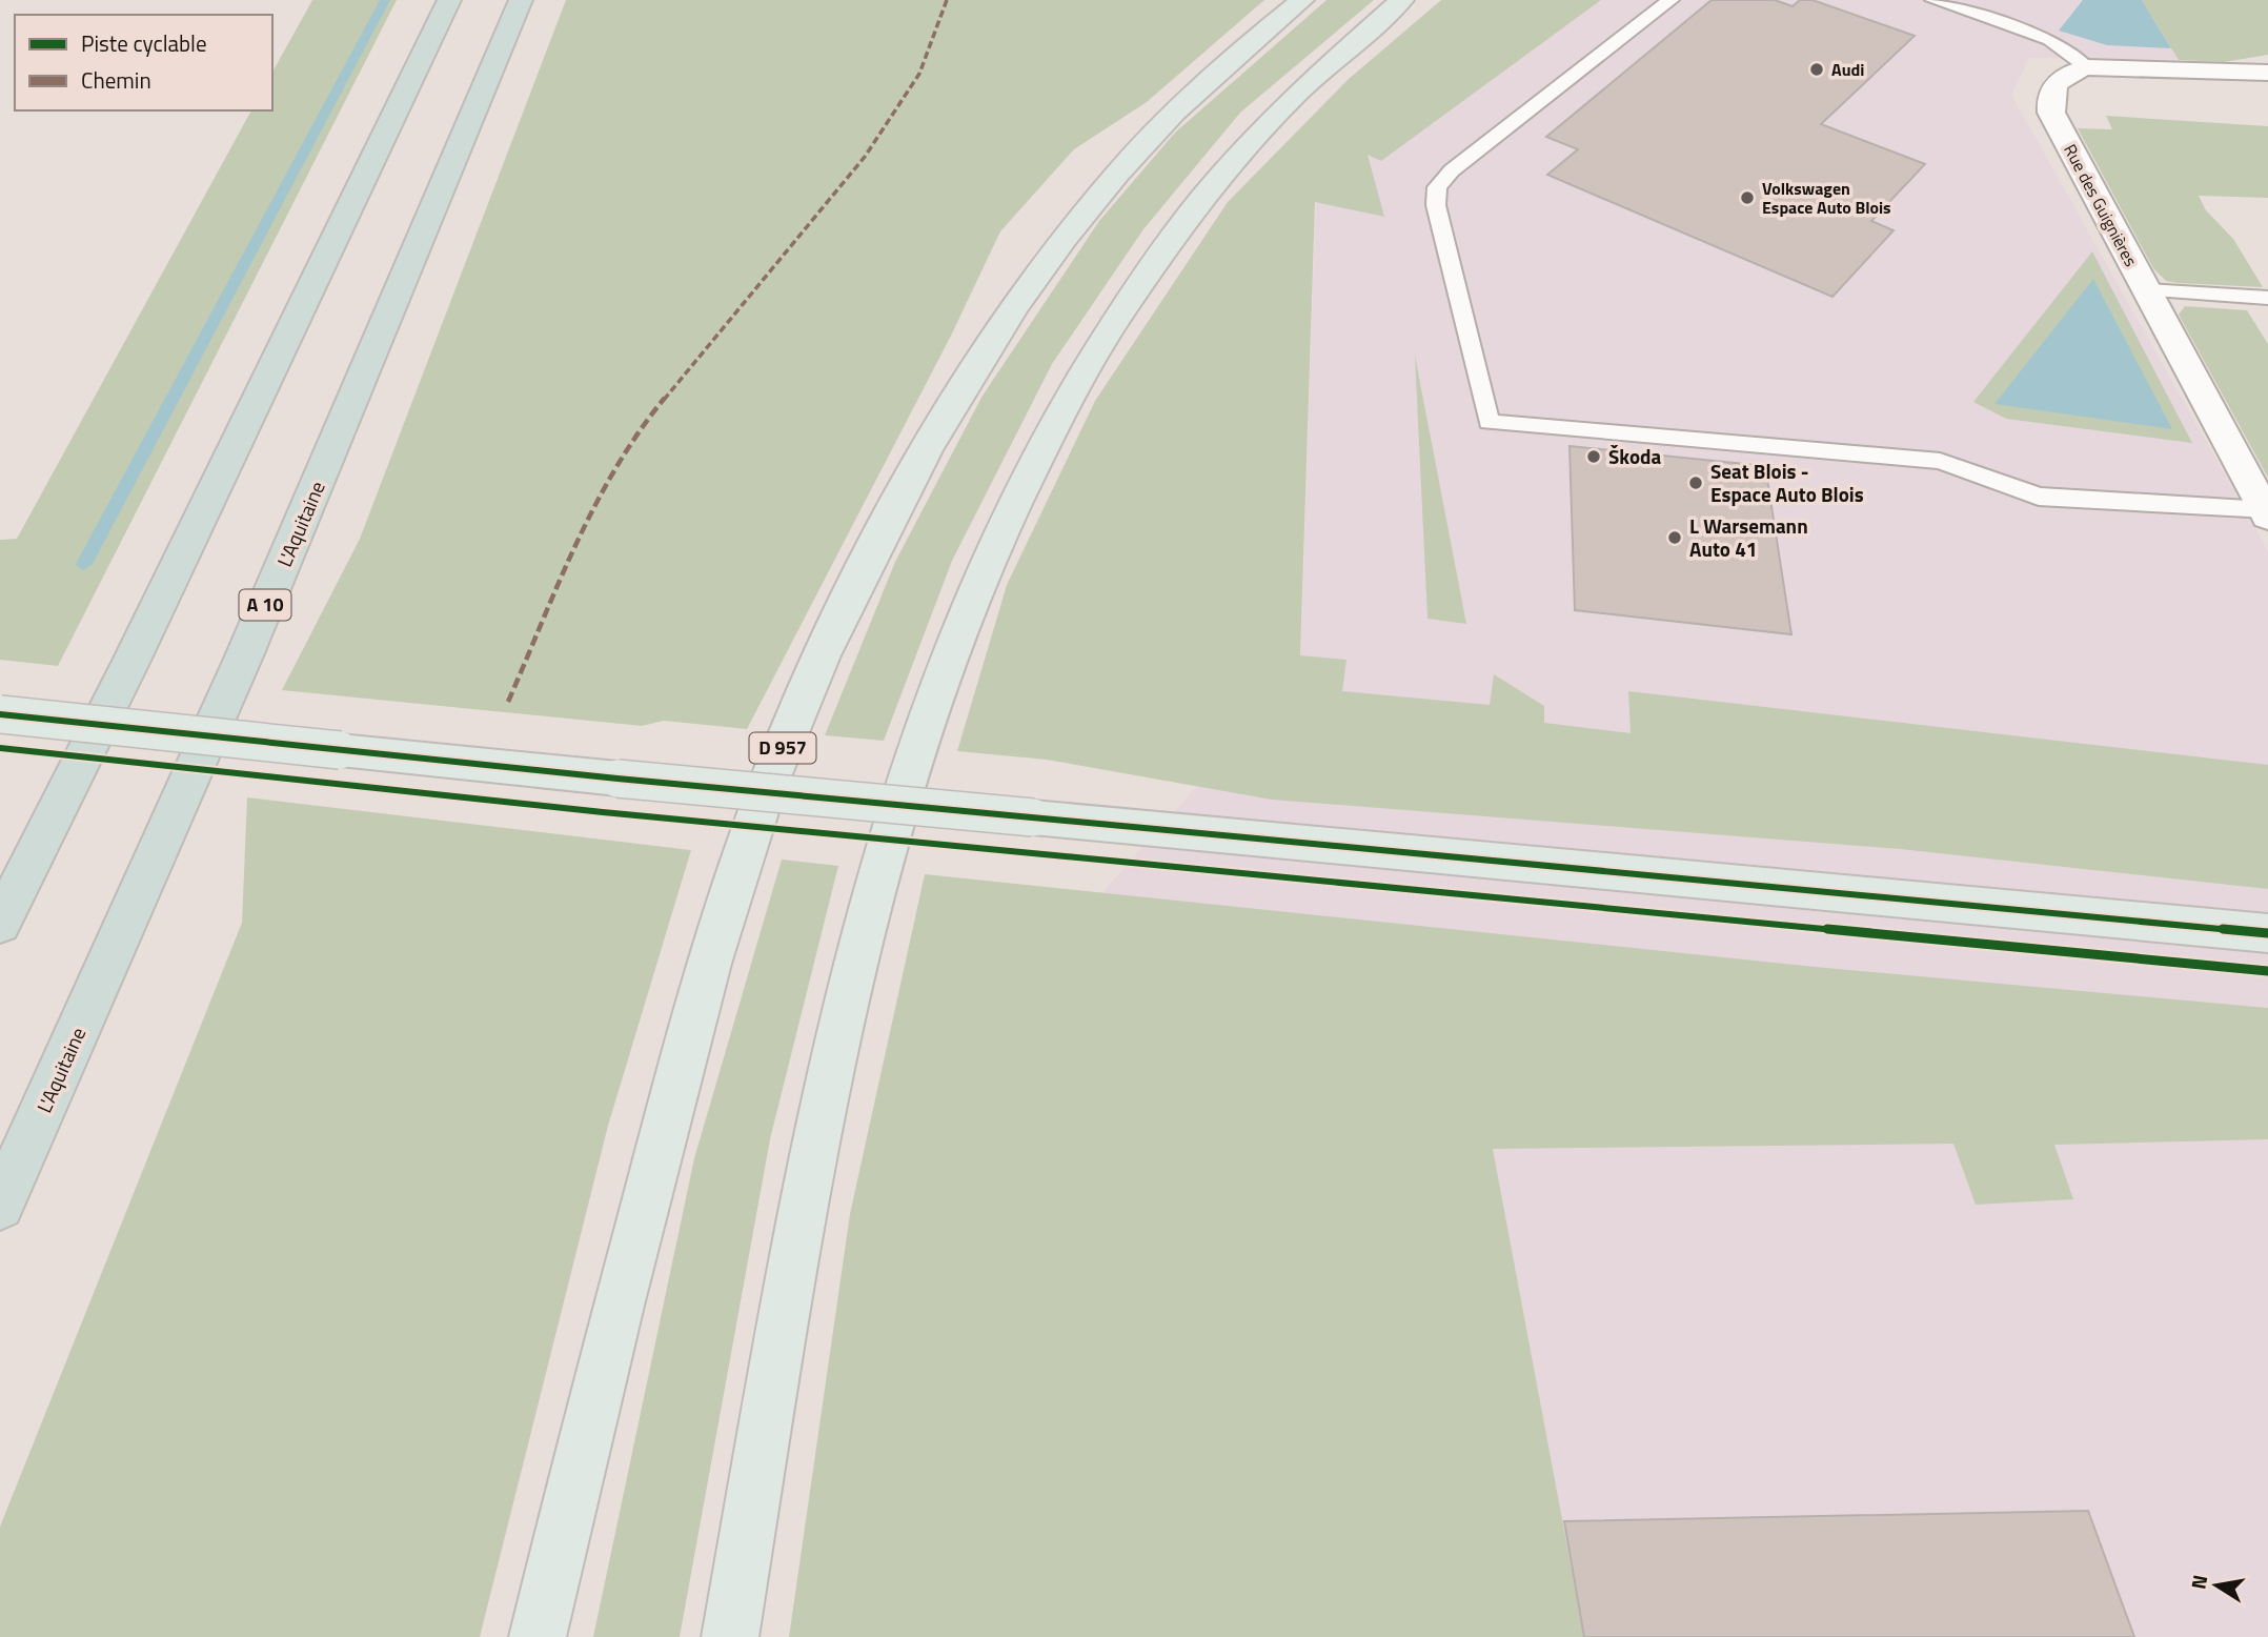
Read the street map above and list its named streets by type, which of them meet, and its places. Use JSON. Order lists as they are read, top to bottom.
{
  "streets": {
    "highway": ["L'Aquitaine", "A 10"],
    "main road": ["D 957"],
    "street": ["Rue des Guignières"]
  },
  "places": [
    "Audi",
    "Volkswagen Espace Auto Blois",
    "Škoda",
    "Seat Blois - Espace Auto Blois",
    "L Warsemann Auto 41"
  ],
  "legend": ["Piste cyclable", "Chemin"],
  "north": "left"
}
